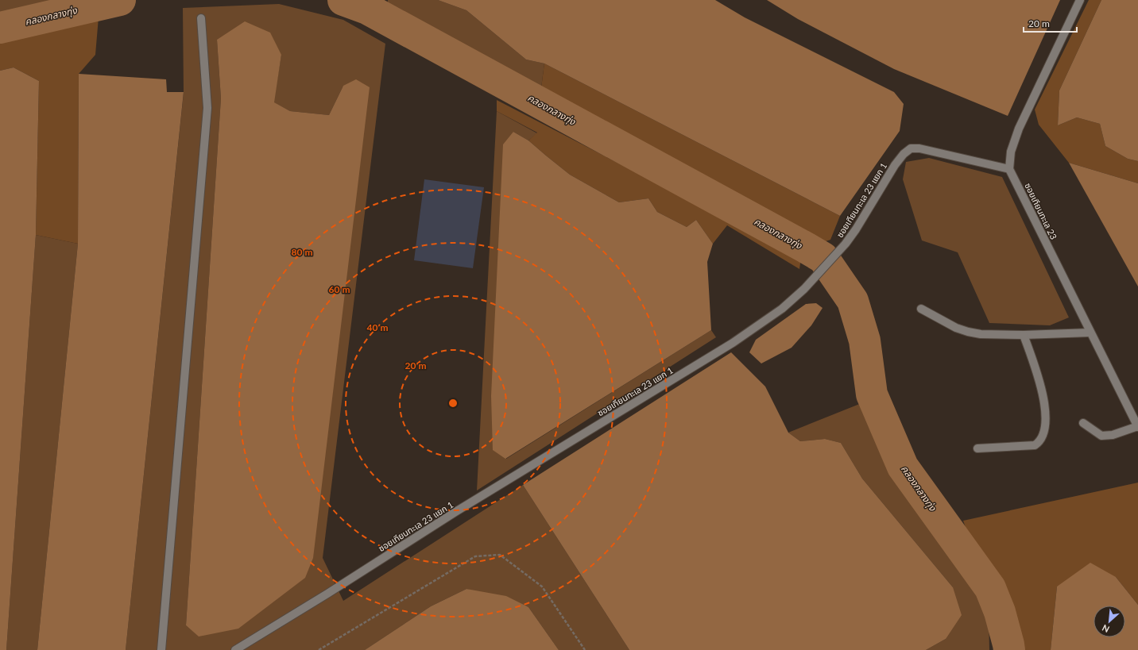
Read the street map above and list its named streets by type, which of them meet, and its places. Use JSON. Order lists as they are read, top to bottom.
{
  "streets": {
    "street": ["ซอยเทียนทะเล 23 แยก 1", "ซอยเทียนทะเล 23"]
  },
  "crossings": [
    ["ซอยเทียนทะเล 23 แยก 1", "ซอยเทียนทะเล 23"]
  ],
  "water": ["คลองกลางทุ่ง"],
  "scale_bar": "20 m",
  "north": "bottom left",
  "rings": [
    "80 m",
    "60 m",
    "40 m",
    "20 m"
  ]
}
